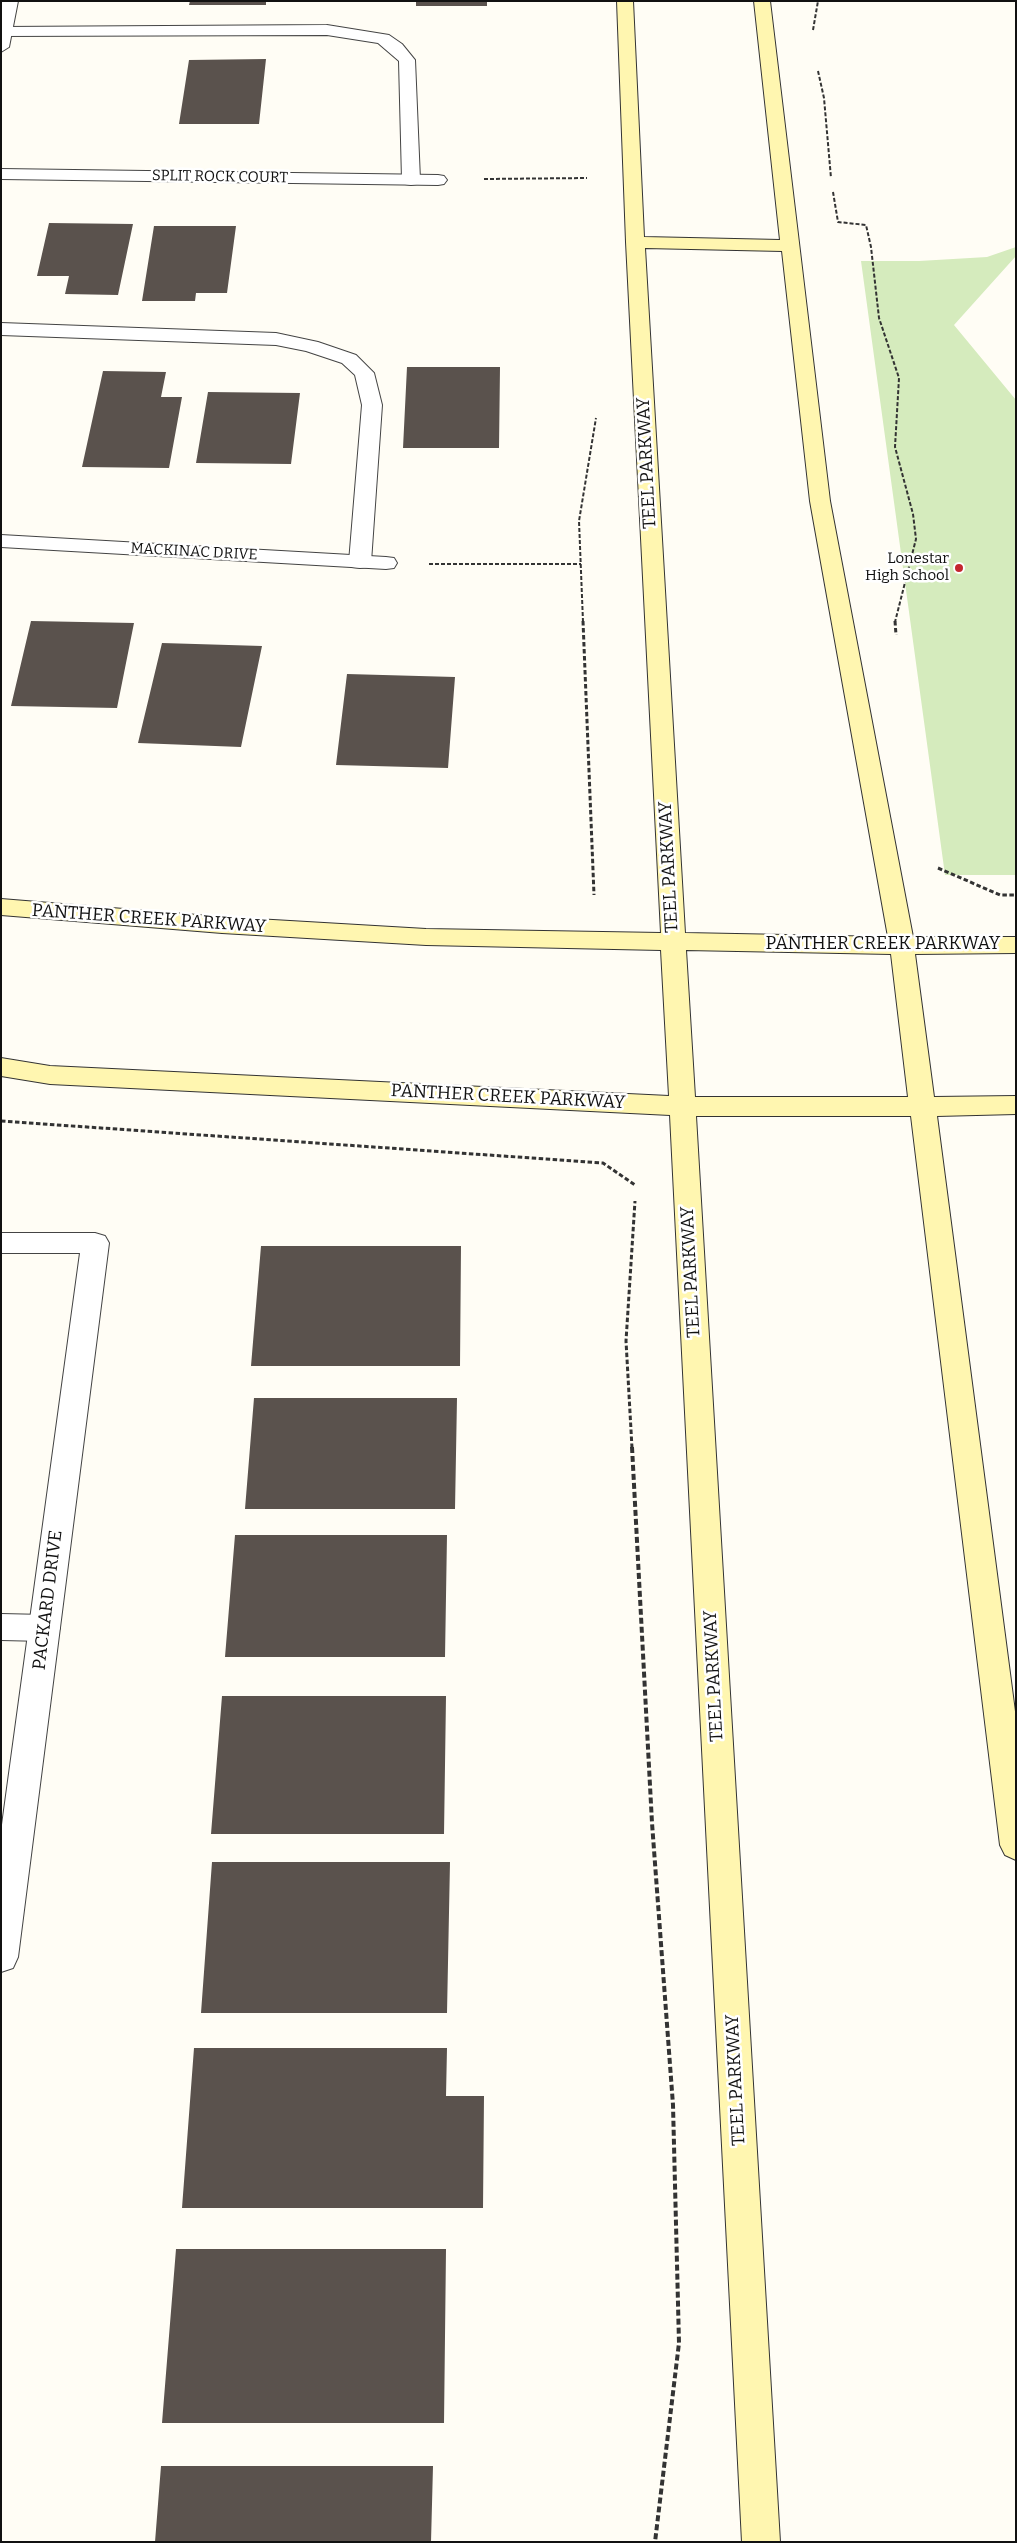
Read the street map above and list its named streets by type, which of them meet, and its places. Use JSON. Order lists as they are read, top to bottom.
{
  "streets": {
    "main road": ["TEEL PARKWAY", "PANTHER CREEK PARKWAY"],
    "street": ["SPLIT ROCK COURT", "MACKINAC DRIVE", "PACKARD DRIVE"]
  },
  "crossings": [
    ["TEEL PARKWAY", "PANTHER CREEK PARKWAY"]
  ],
  "places": ["Lonestar High School"]
}
